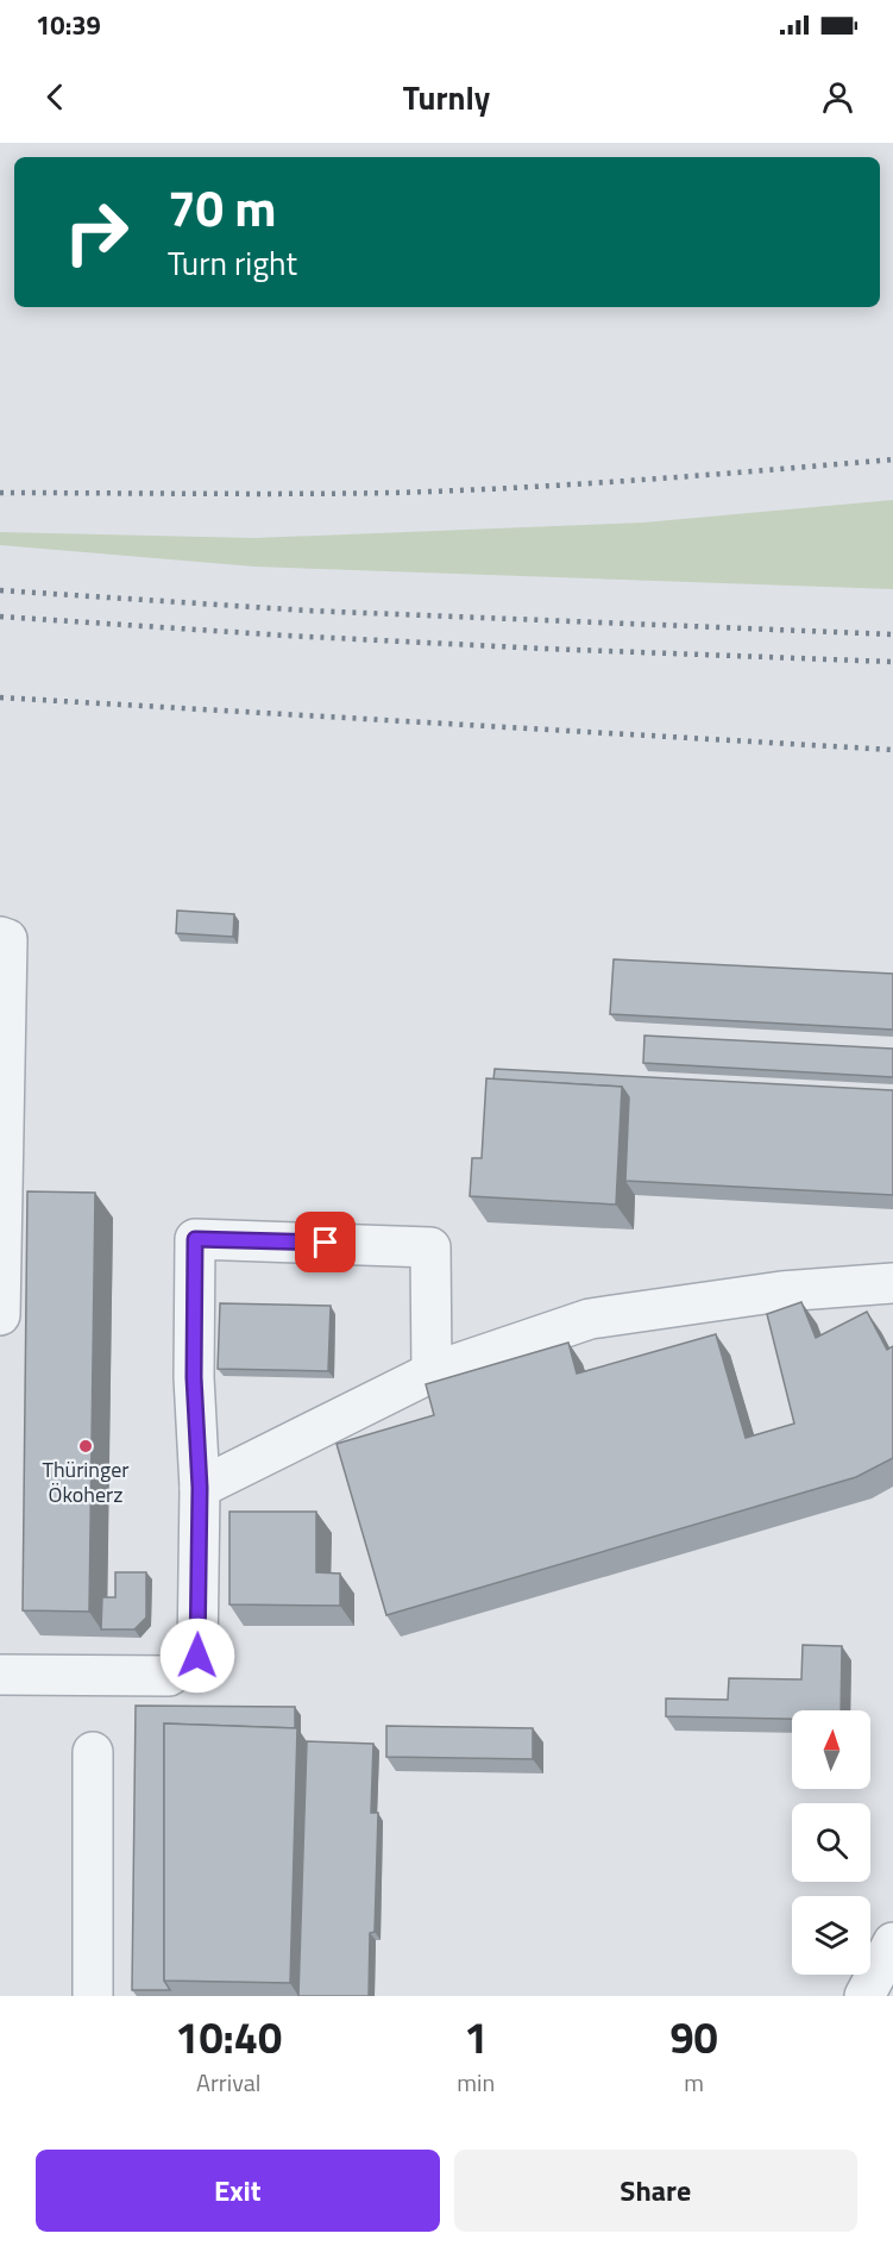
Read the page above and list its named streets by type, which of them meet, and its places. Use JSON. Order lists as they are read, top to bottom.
{
  "places": ["Thüringer Ökoherz"],
  "north": "top",
  "page": {
    "status": "10:39",
    "header": "Turnly",
    "turn": ["70 m", "Turn right"],
    "eta": [
      "10:40",
      "Arrival",
      "1",
      "min",
      "90",
      "m"
    ],
    "buttons": ["Exit", "Share"]
  }
}
